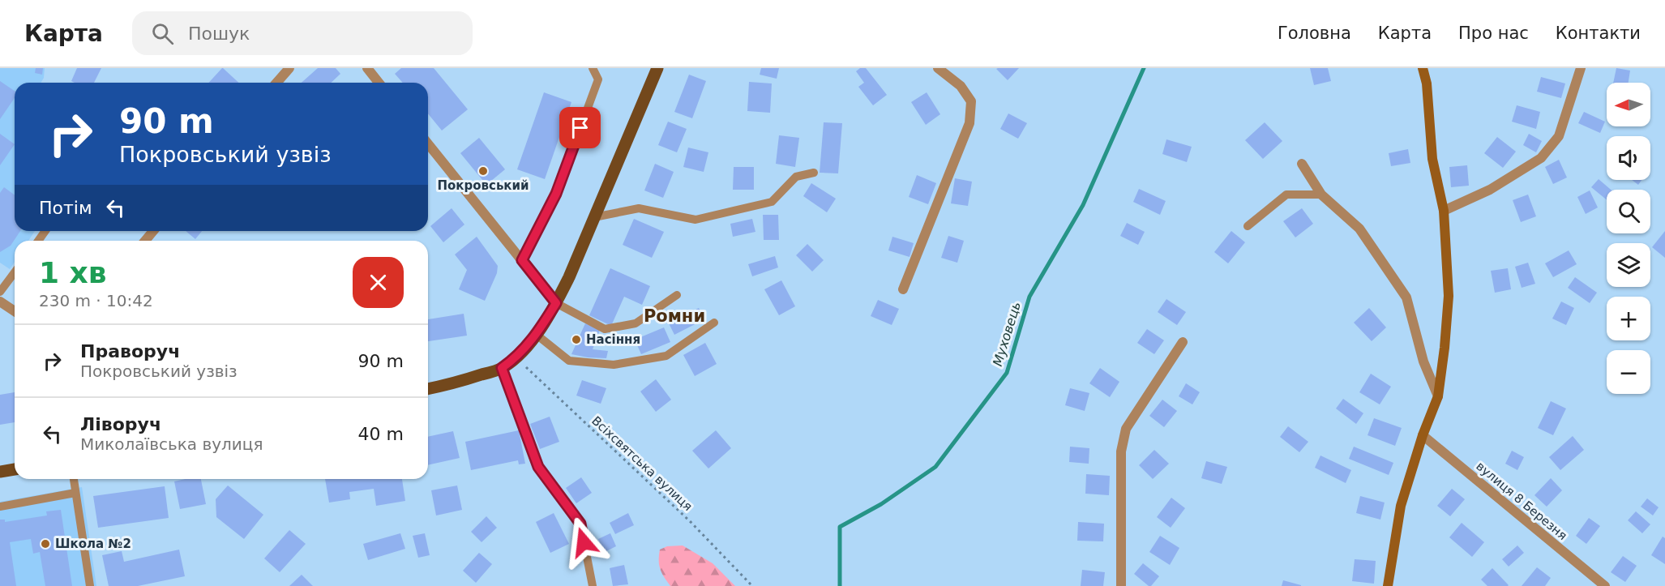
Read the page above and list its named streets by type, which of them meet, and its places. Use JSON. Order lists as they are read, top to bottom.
{
  "streets": {
    "street": ["вулиця 8 Березня"],
    "path": ["Всіхсвятська вулиця"]
  },
  "districts": ["Ромни"],
  "water": ["Муховець"],
  "places": ["Покровський", "Насіння", "Школа №2"],
  "north": "left",
  "page": {
    "header": "Карта",
    "search": "Пошук",
    "nav": [
      "Головна",
      "Карта",
      "Про нас",
      "Контакти"
    ],
    "map_buttons": ["+", "−"],
    "turn": ["90 m", "Покровський узвіз"],
    "then": "Потім",
    "heading": ["1 хв", "230 m · 10:42"],
    "list": [
      {
        "name": "Праворуч",
        "note": "Покровський узвіз",
        "value": "90 m"
      },
      {
        "name": "Ліворуч",
        "note": "Миколаївська вулиця",
        "value": "40 m"
      }
    ]
  }
}
